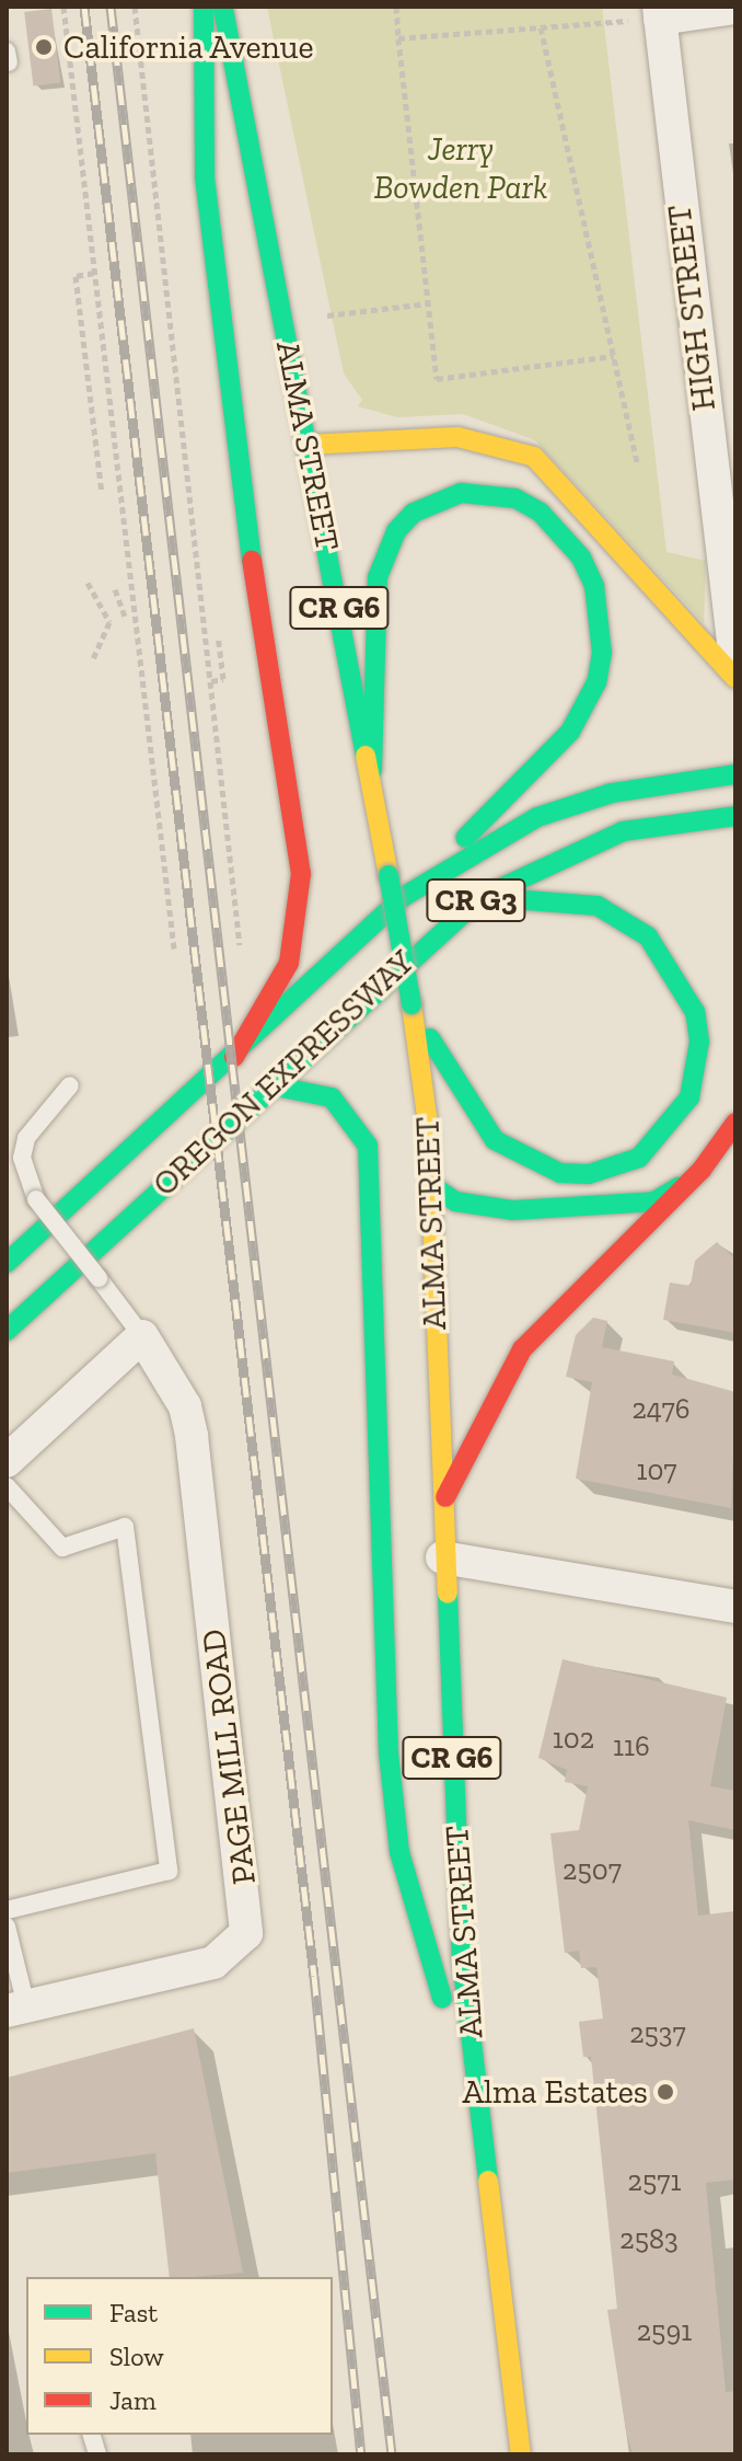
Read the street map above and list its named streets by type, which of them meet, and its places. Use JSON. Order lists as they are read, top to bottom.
{
  "streets": {
    "main road": [
      "ALMA STREET",
      "CR G6",
      "CR G3",
      "OREGON EXPRESSWAY"
    ],
    "street": ["HIGH STREET", "PAGE MILL ROAD"]
  },
  "parks": ["Jerry Bowden Park"],
  "places": ["California Avenue", "Alma Estates"],
  "house_numbers": [
    "2476",
    "107",
    "102",
    "116",
    "2507",
    "2537",
    "2571",
    "2583",
    "2591"
  ],
  "legend": ["Fast", "Slow", "Jam"]
}
